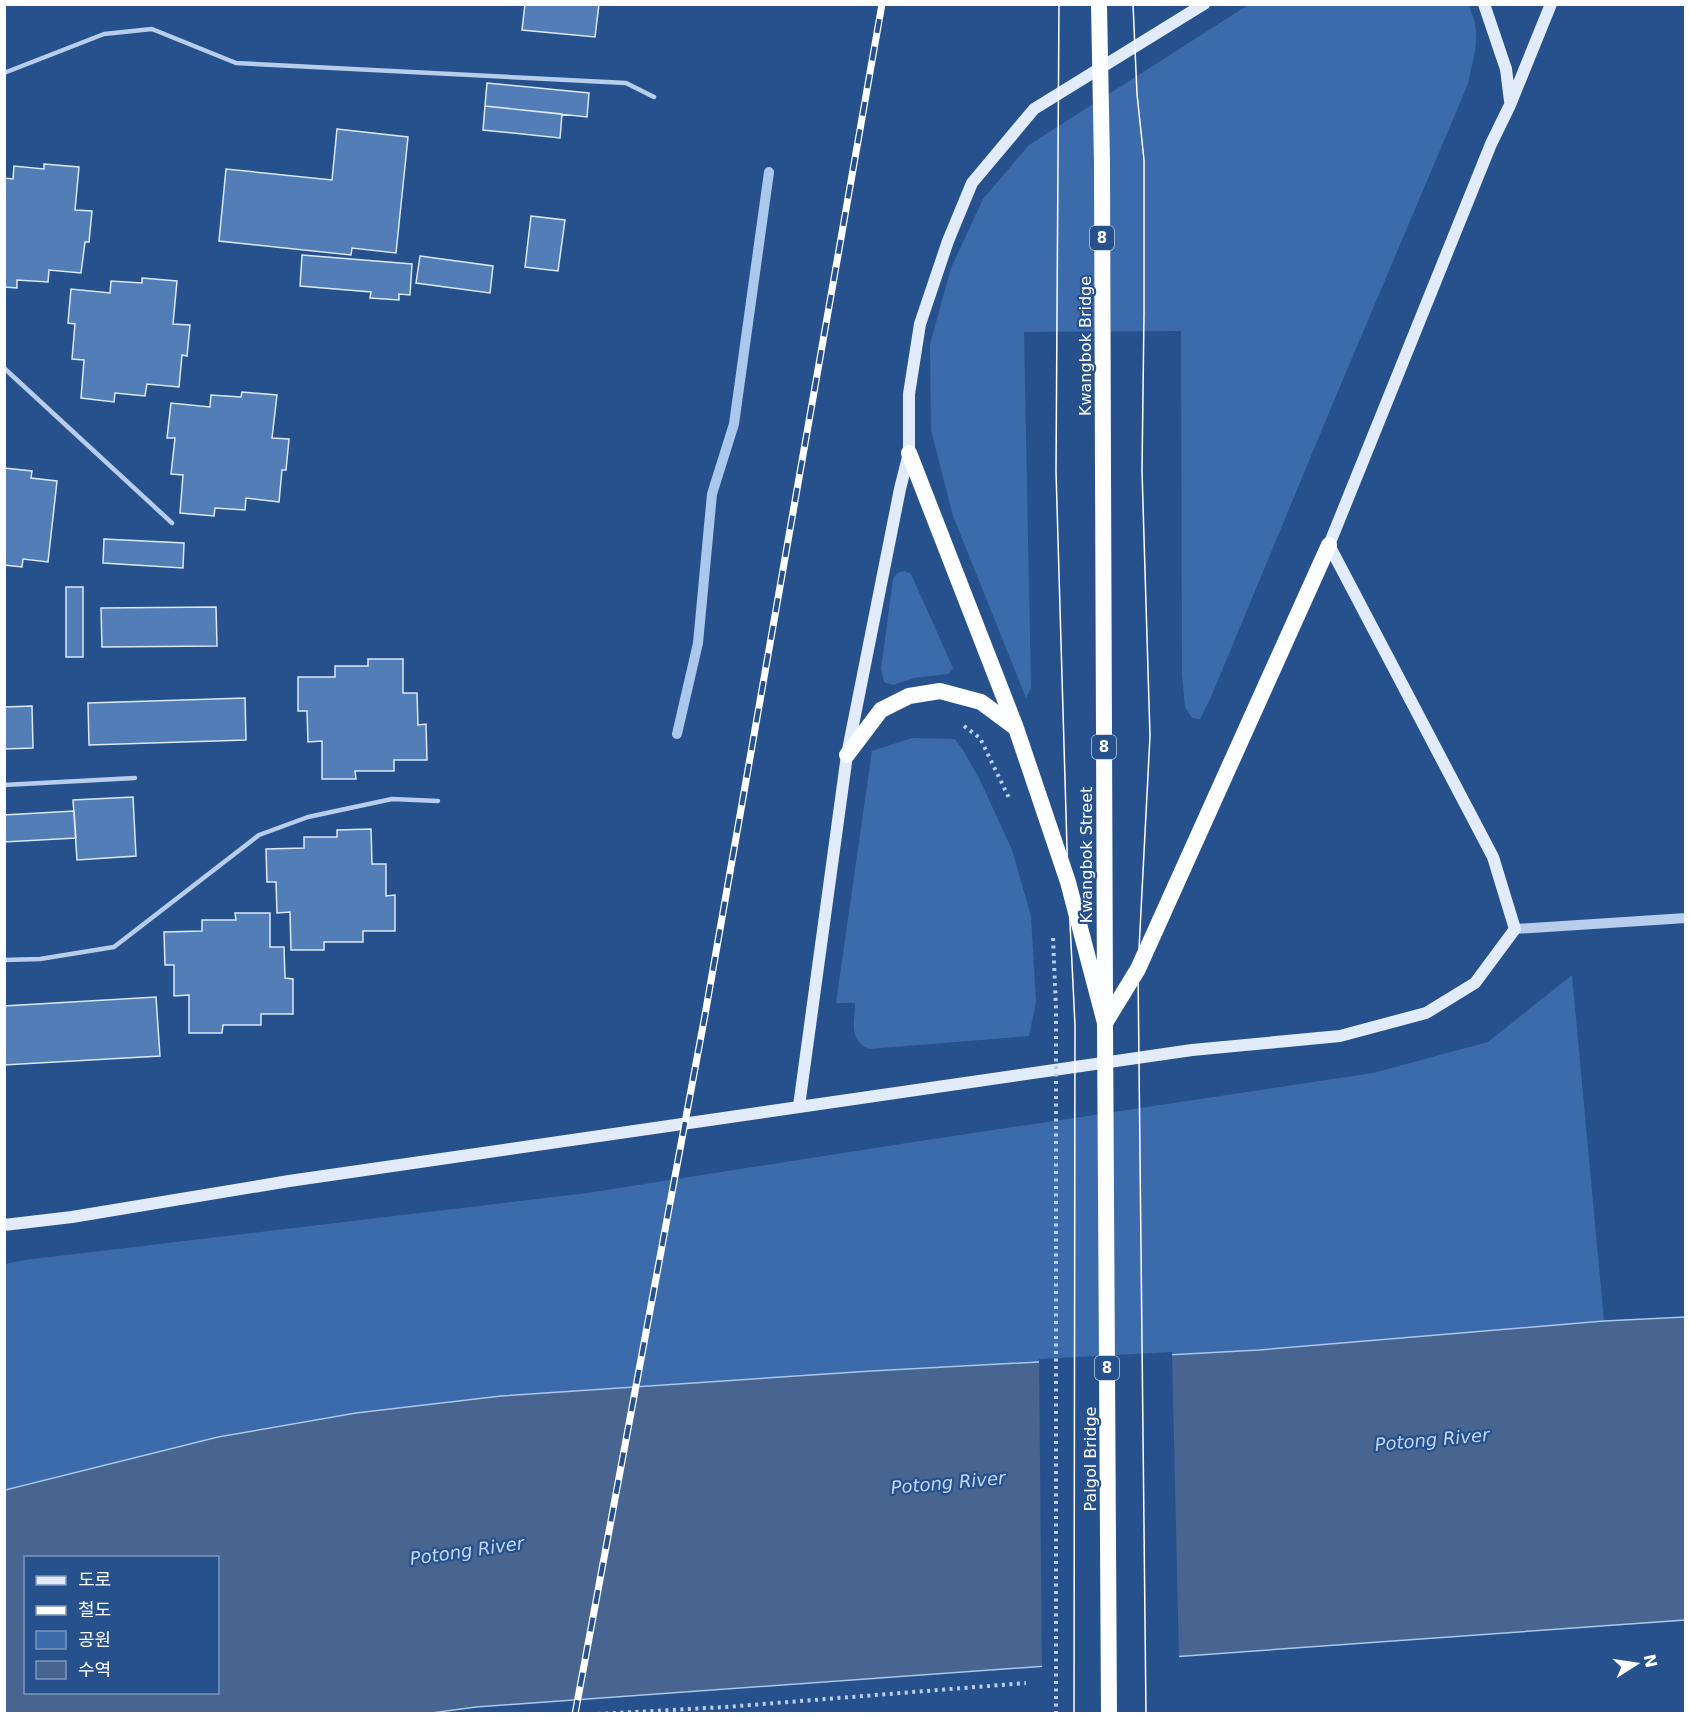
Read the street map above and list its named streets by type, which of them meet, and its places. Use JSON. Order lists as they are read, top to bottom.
{
  "streets": {
    "highway": [
      "8",
      "Kwangbok Bridge",
      "Kwangbok Street",
      "Palgol Bridge"
    ]
  },
  "crossings": [
    ["Kwangbok Bridge", "Kwangbok Street"],
    ["Kwangbok Street", "Palgol Bridge"]
  ],
  "water": ["Potong River"],
  "legend": [
    "도로",
    "철도",
    "공원",
    "수역"
  ],
  "north": "right"
}
